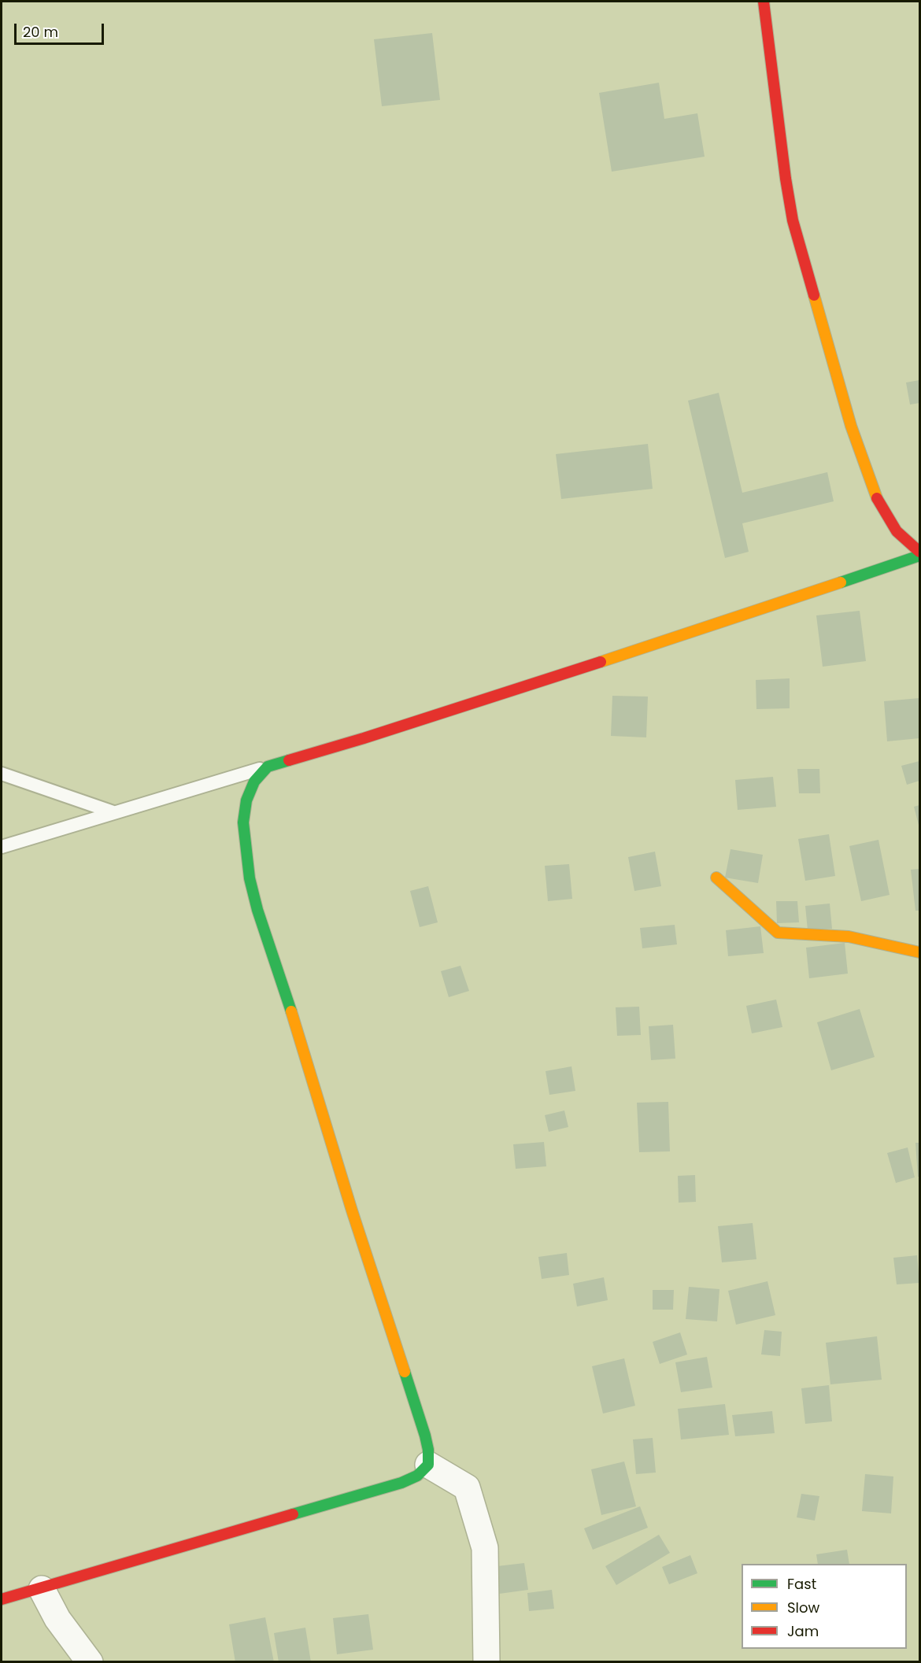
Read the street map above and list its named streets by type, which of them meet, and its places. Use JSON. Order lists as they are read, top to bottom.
{
  "legend": ["Fast", "Slow", "Jam"],
  "scale_bar": "20 m"
}
